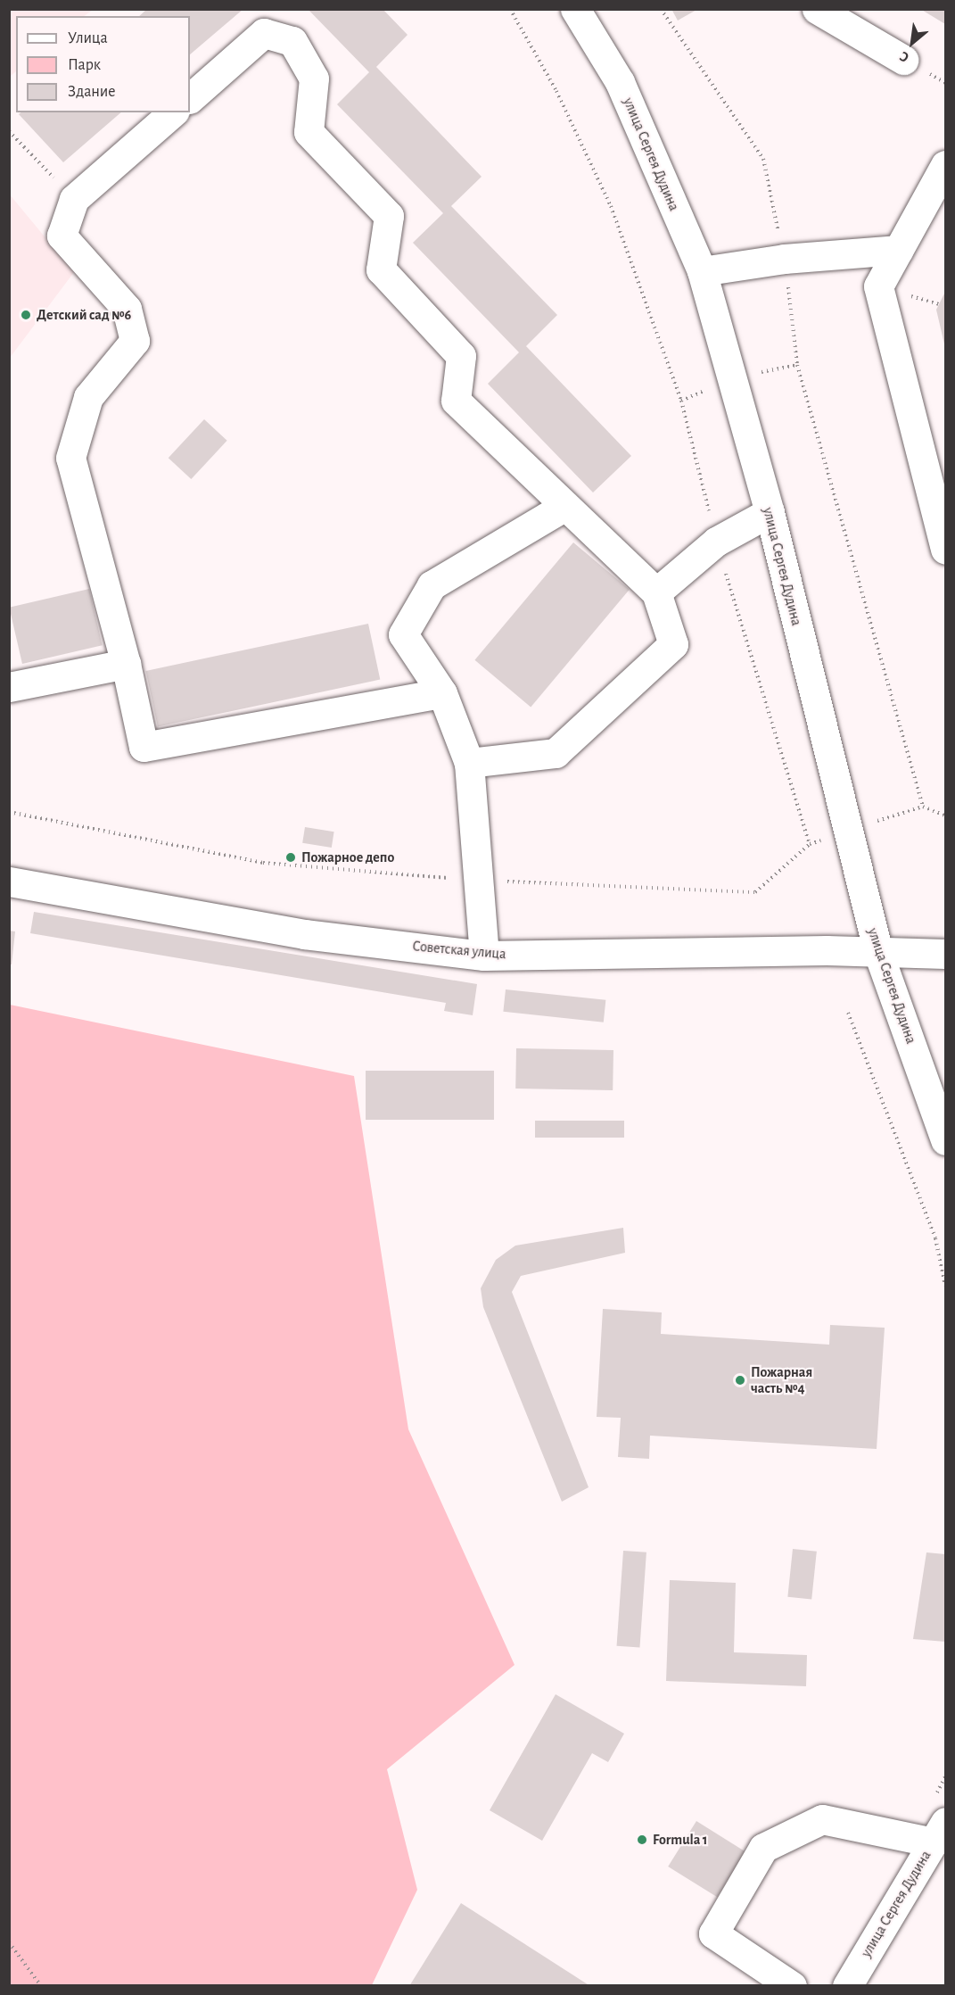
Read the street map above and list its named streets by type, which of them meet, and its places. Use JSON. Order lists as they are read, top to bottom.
{
  "streets": {
    "street": ["улица Сергея Дудина", "Советская улица"]
  },
  "crossings": [
    ["улица Сергея Дудина", "Советская улица"]
  ],
  "places": [
    "Детский сад №6",
    "Пожарное депо",
    "Пожарная часть №4",
    "Formula 1"
  ],
  "legend": ["Улица", "Парк", "Здание"],
  "north": "bottom left"
}
